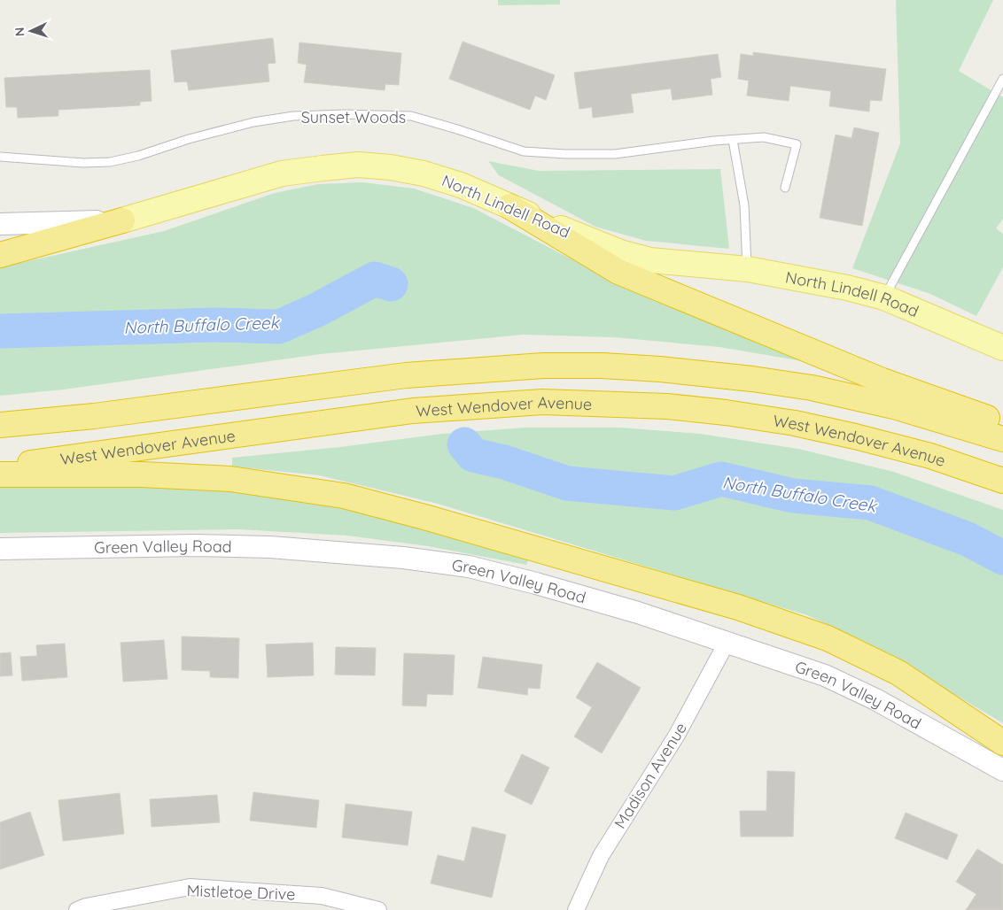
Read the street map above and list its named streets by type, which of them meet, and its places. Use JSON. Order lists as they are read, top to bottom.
{
  "streets": {
    "highway": ["West Wendover Avenue"],
    "main road": ["North Lindell Road", "Green Valley Road"],
    "street": ["Madison Avenue", "Mistletoe Drive"],
    "lane": ["Sunset Woods"]
  },
  "crossings": [
    ["Green Valley Road", "Madison Avenue"]
  ],
  "water": ["North Buffalo Creek"],
  "north": "left"
}
